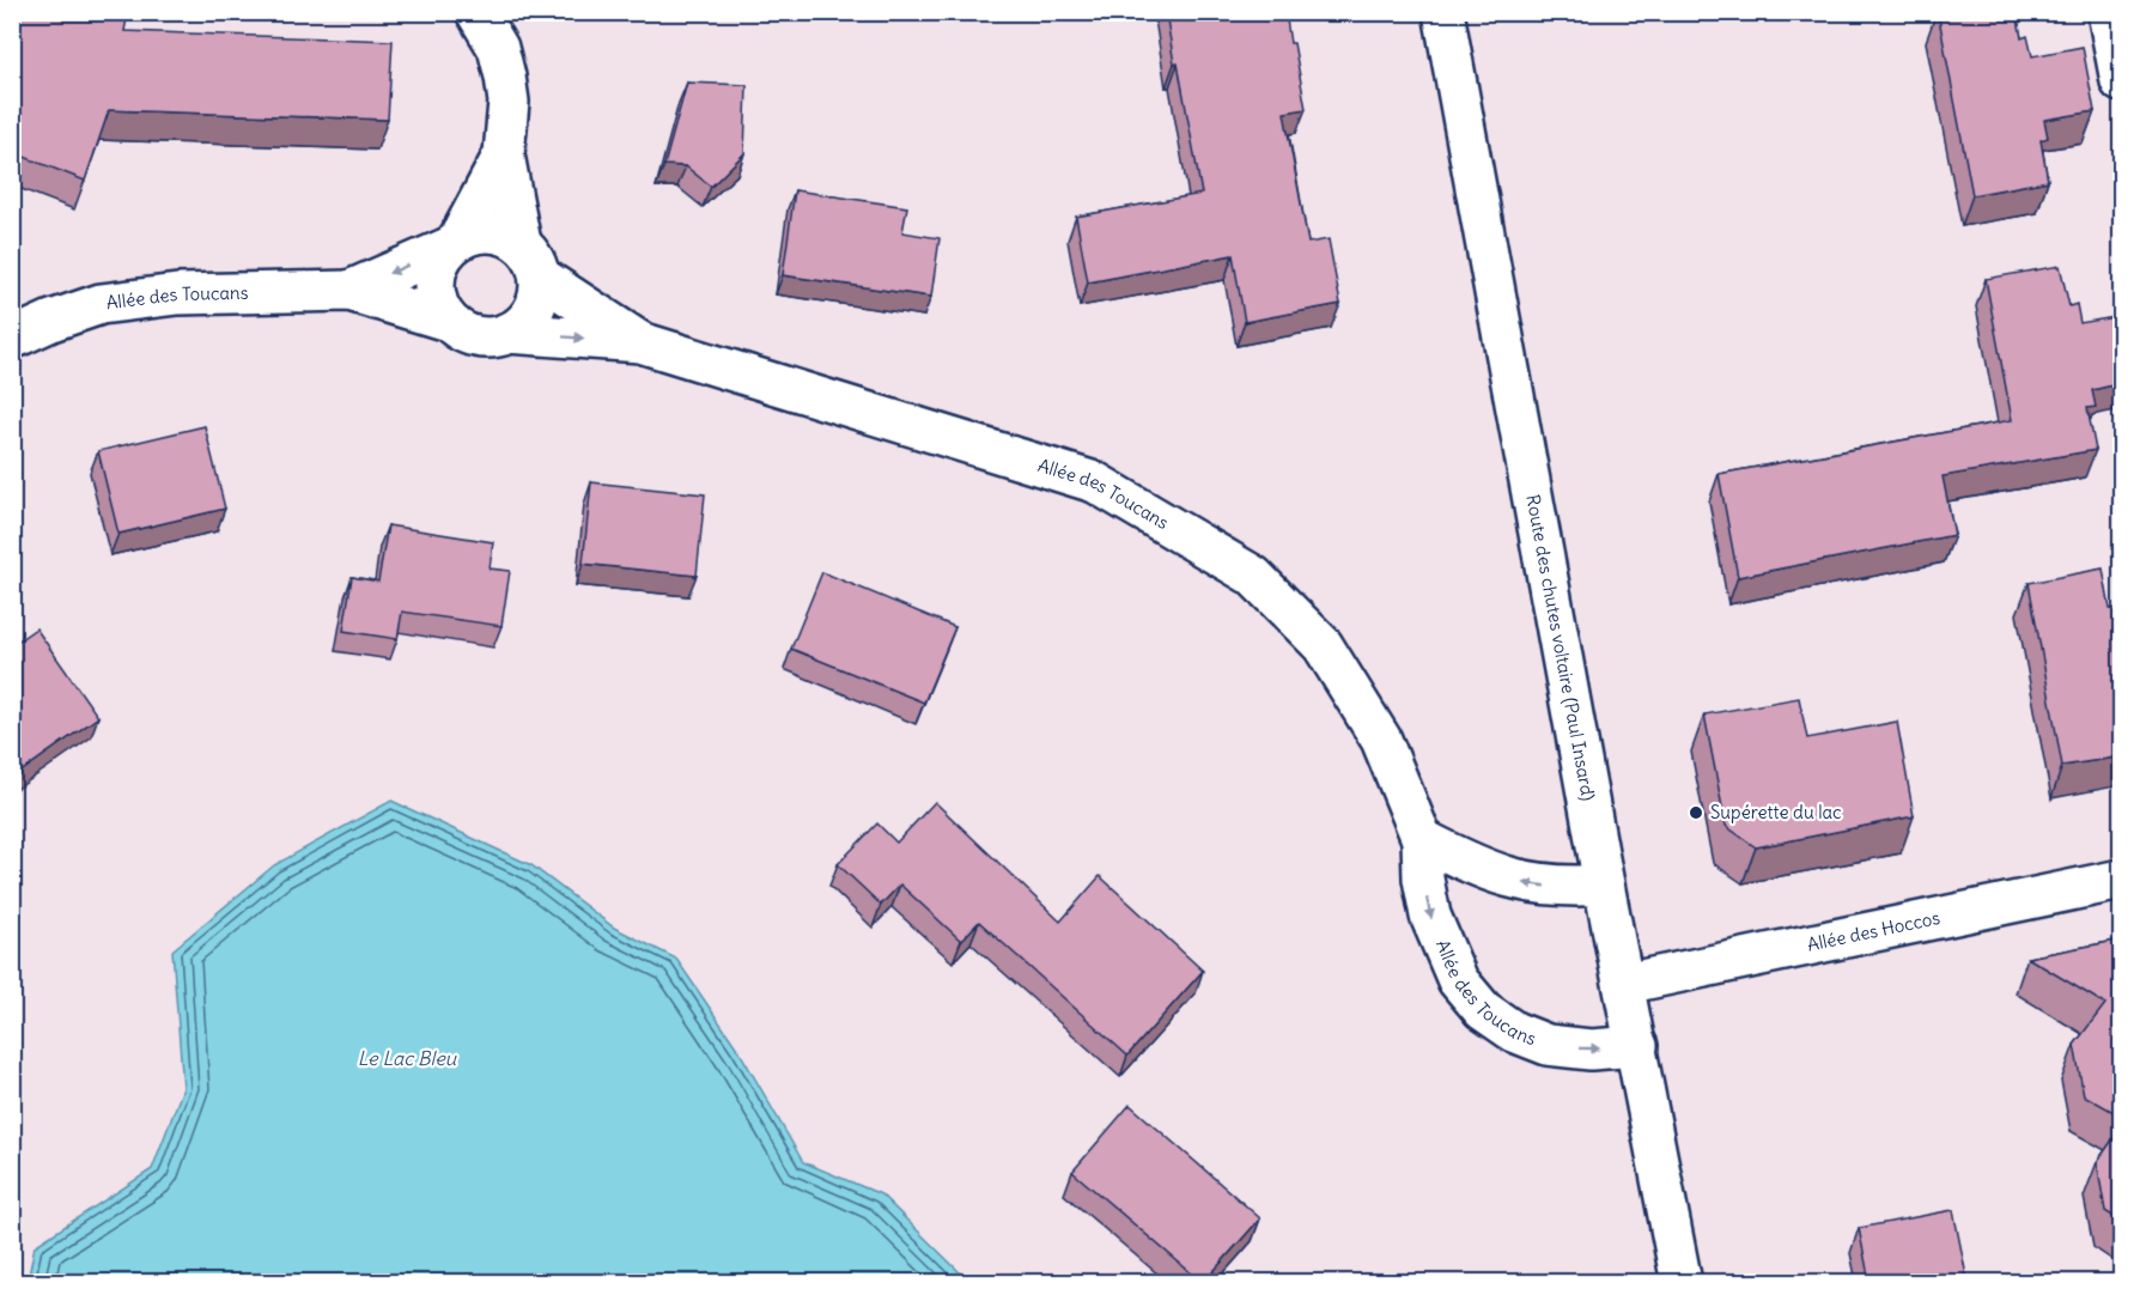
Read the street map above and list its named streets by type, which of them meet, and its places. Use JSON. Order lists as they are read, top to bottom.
{
  "streets": {
    "street": ["Allée des Toucans", "Route des chutes voltaire (Paul Insard)", "Allée des Hoccos"]
  },
  "crossings": [
    ["Allée des Toucans", "Route des chutes voltaire (Paul Insard)"],
    ["Route des chutes voltaire (Paul Insard)", "Allée des Hoccos"]
  ],
  "water": ["Le Lac Bleu"],
  "places": ["Supérette du lac"]
}
